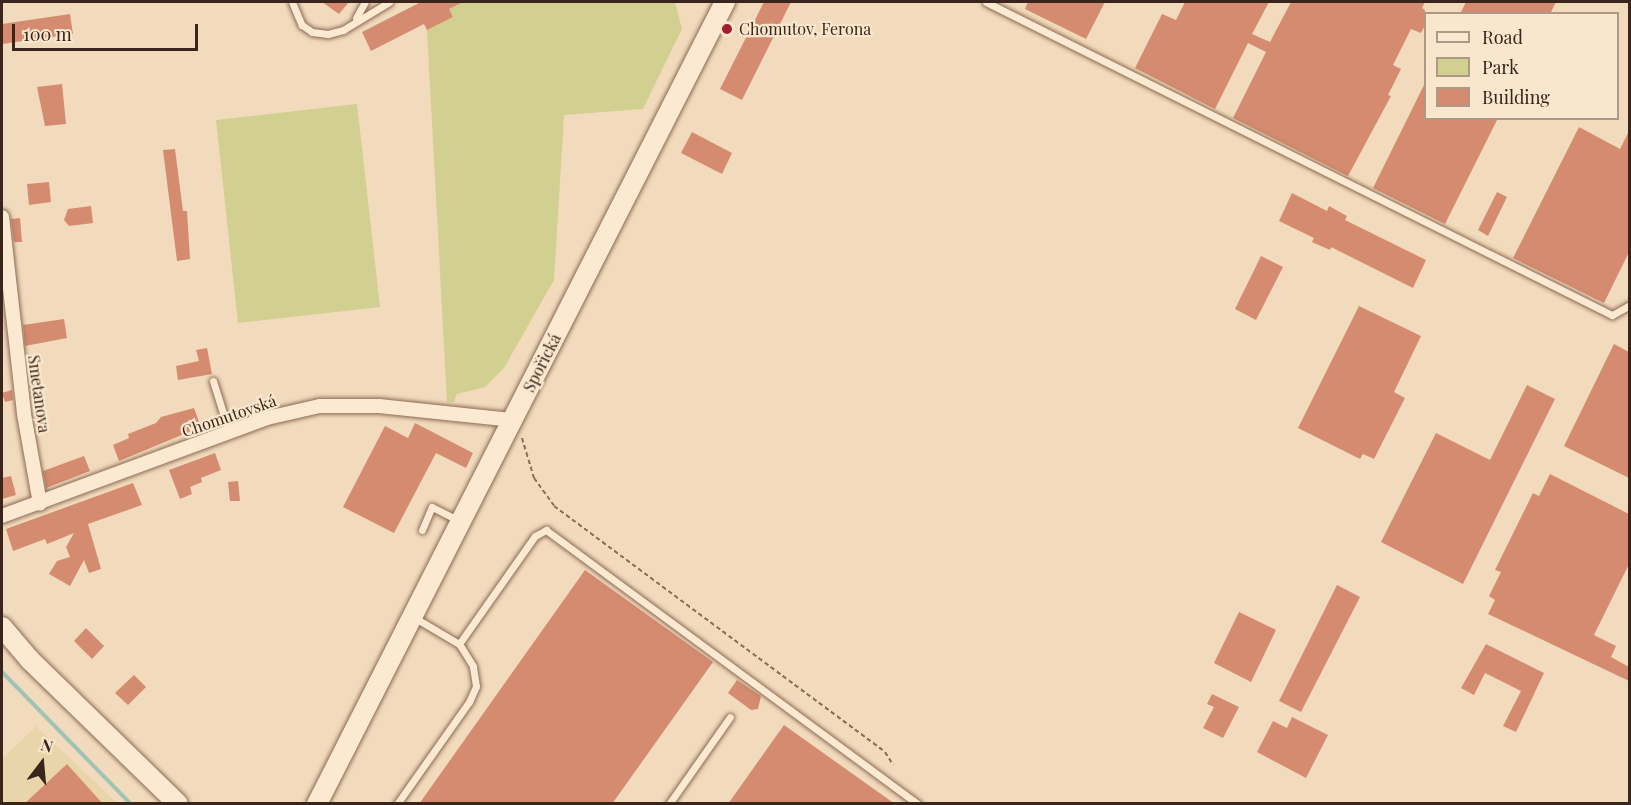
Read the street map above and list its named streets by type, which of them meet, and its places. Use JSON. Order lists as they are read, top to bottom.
{
  "streets": {
    "street": ["Spořická", "Smetanova", "Chomutovská"]
  },
  "crossings": [
    ["Spořická", "Chomutovská"],
    ["Smetanova", "Chomutovská"]
  ],
  "places": ["Chomutov, Ferona"],
  "legend": ["Road", "Park", "Building"],
  "scale_bar": "100 m",
  "north": "top"
}
